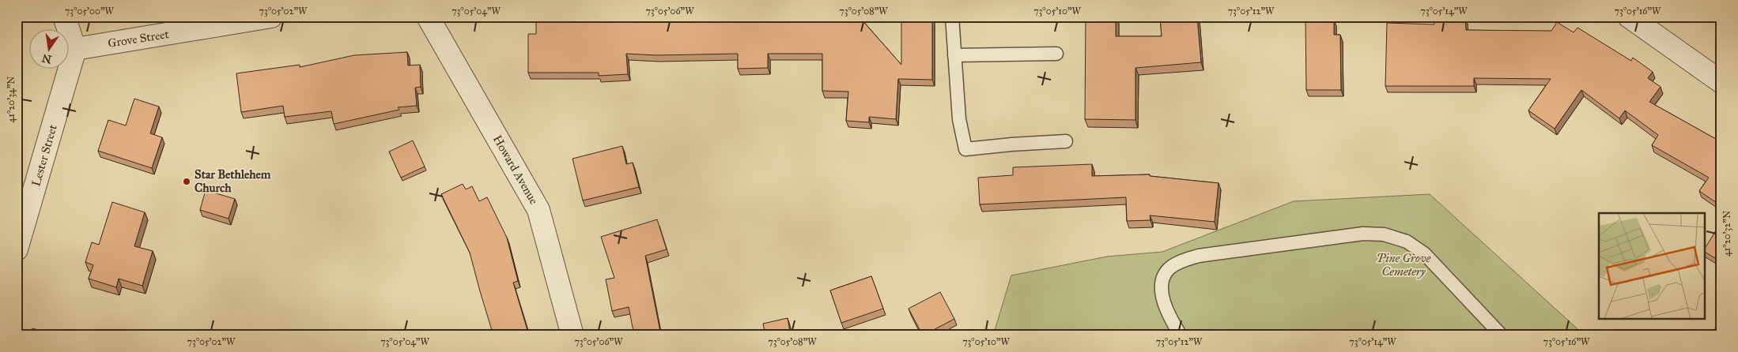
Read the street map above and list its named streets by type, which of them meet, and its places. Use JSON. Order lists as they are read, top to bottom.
{
  "streets": {
    "street": ["Grove Street", "Lester Street", "Howard Avenue"]
  },
  "crossings": [
    ["Grove Street", "Lester Street"]
  ],
  "parks": ["Pine Grove Cemetery"],
  "places": ["Star Bethlehem Church"],
  "north": "bottom",
  "coordinates": [
    "73°05'00\"W",
    "73°05'02\"W",
    "73°05'04\"W",
    "73°05'06\"W",
    "73°05'08\"W",
    "73°05'10\"W",
    "73°05'12\"W",
    "73°05'14\"W",
    "73°05'16\"W",
    "41°20'34\"N",
    "41°20'32\"N"
  ]
}
